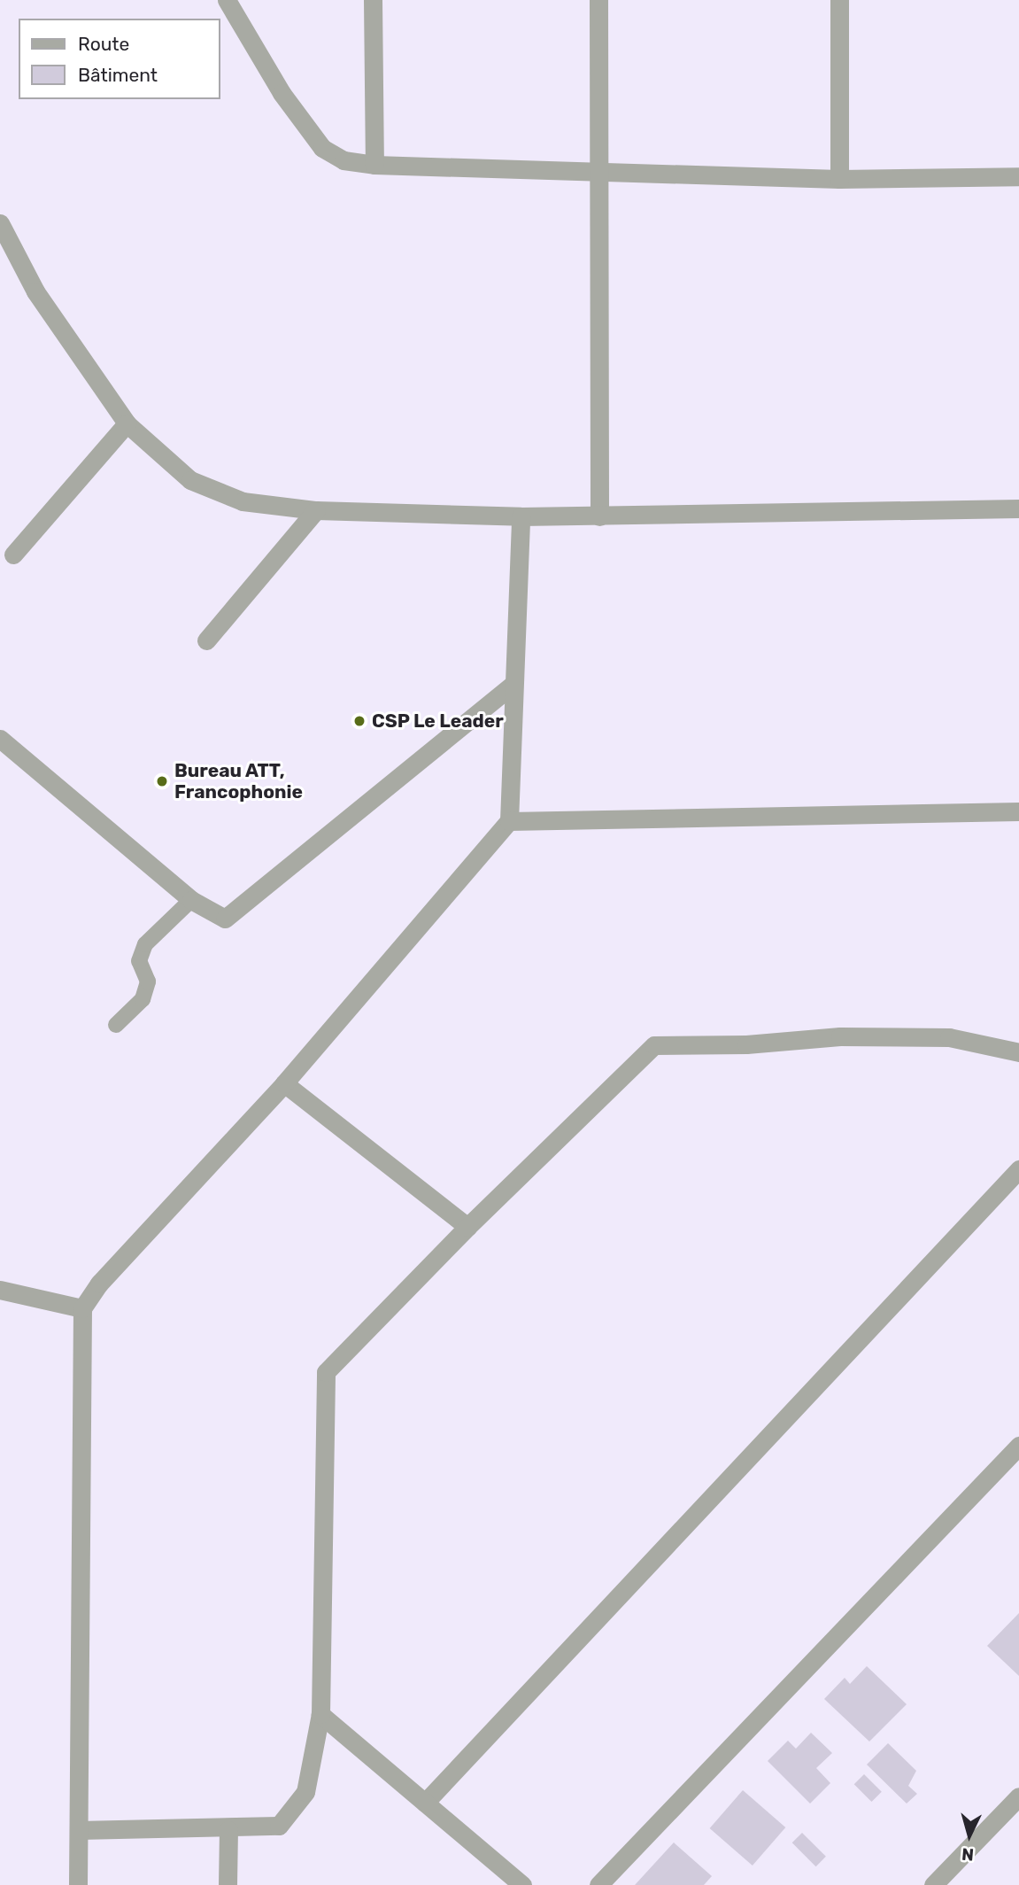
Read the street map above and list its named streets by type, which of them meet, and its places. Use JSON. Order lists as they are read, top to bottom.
{
  "places": ["CSP Le Leader", "Bureau ATT, Francophonie"],
  "legend": ["Route", "Bâtiment"],
  "north": "bottom"
}
